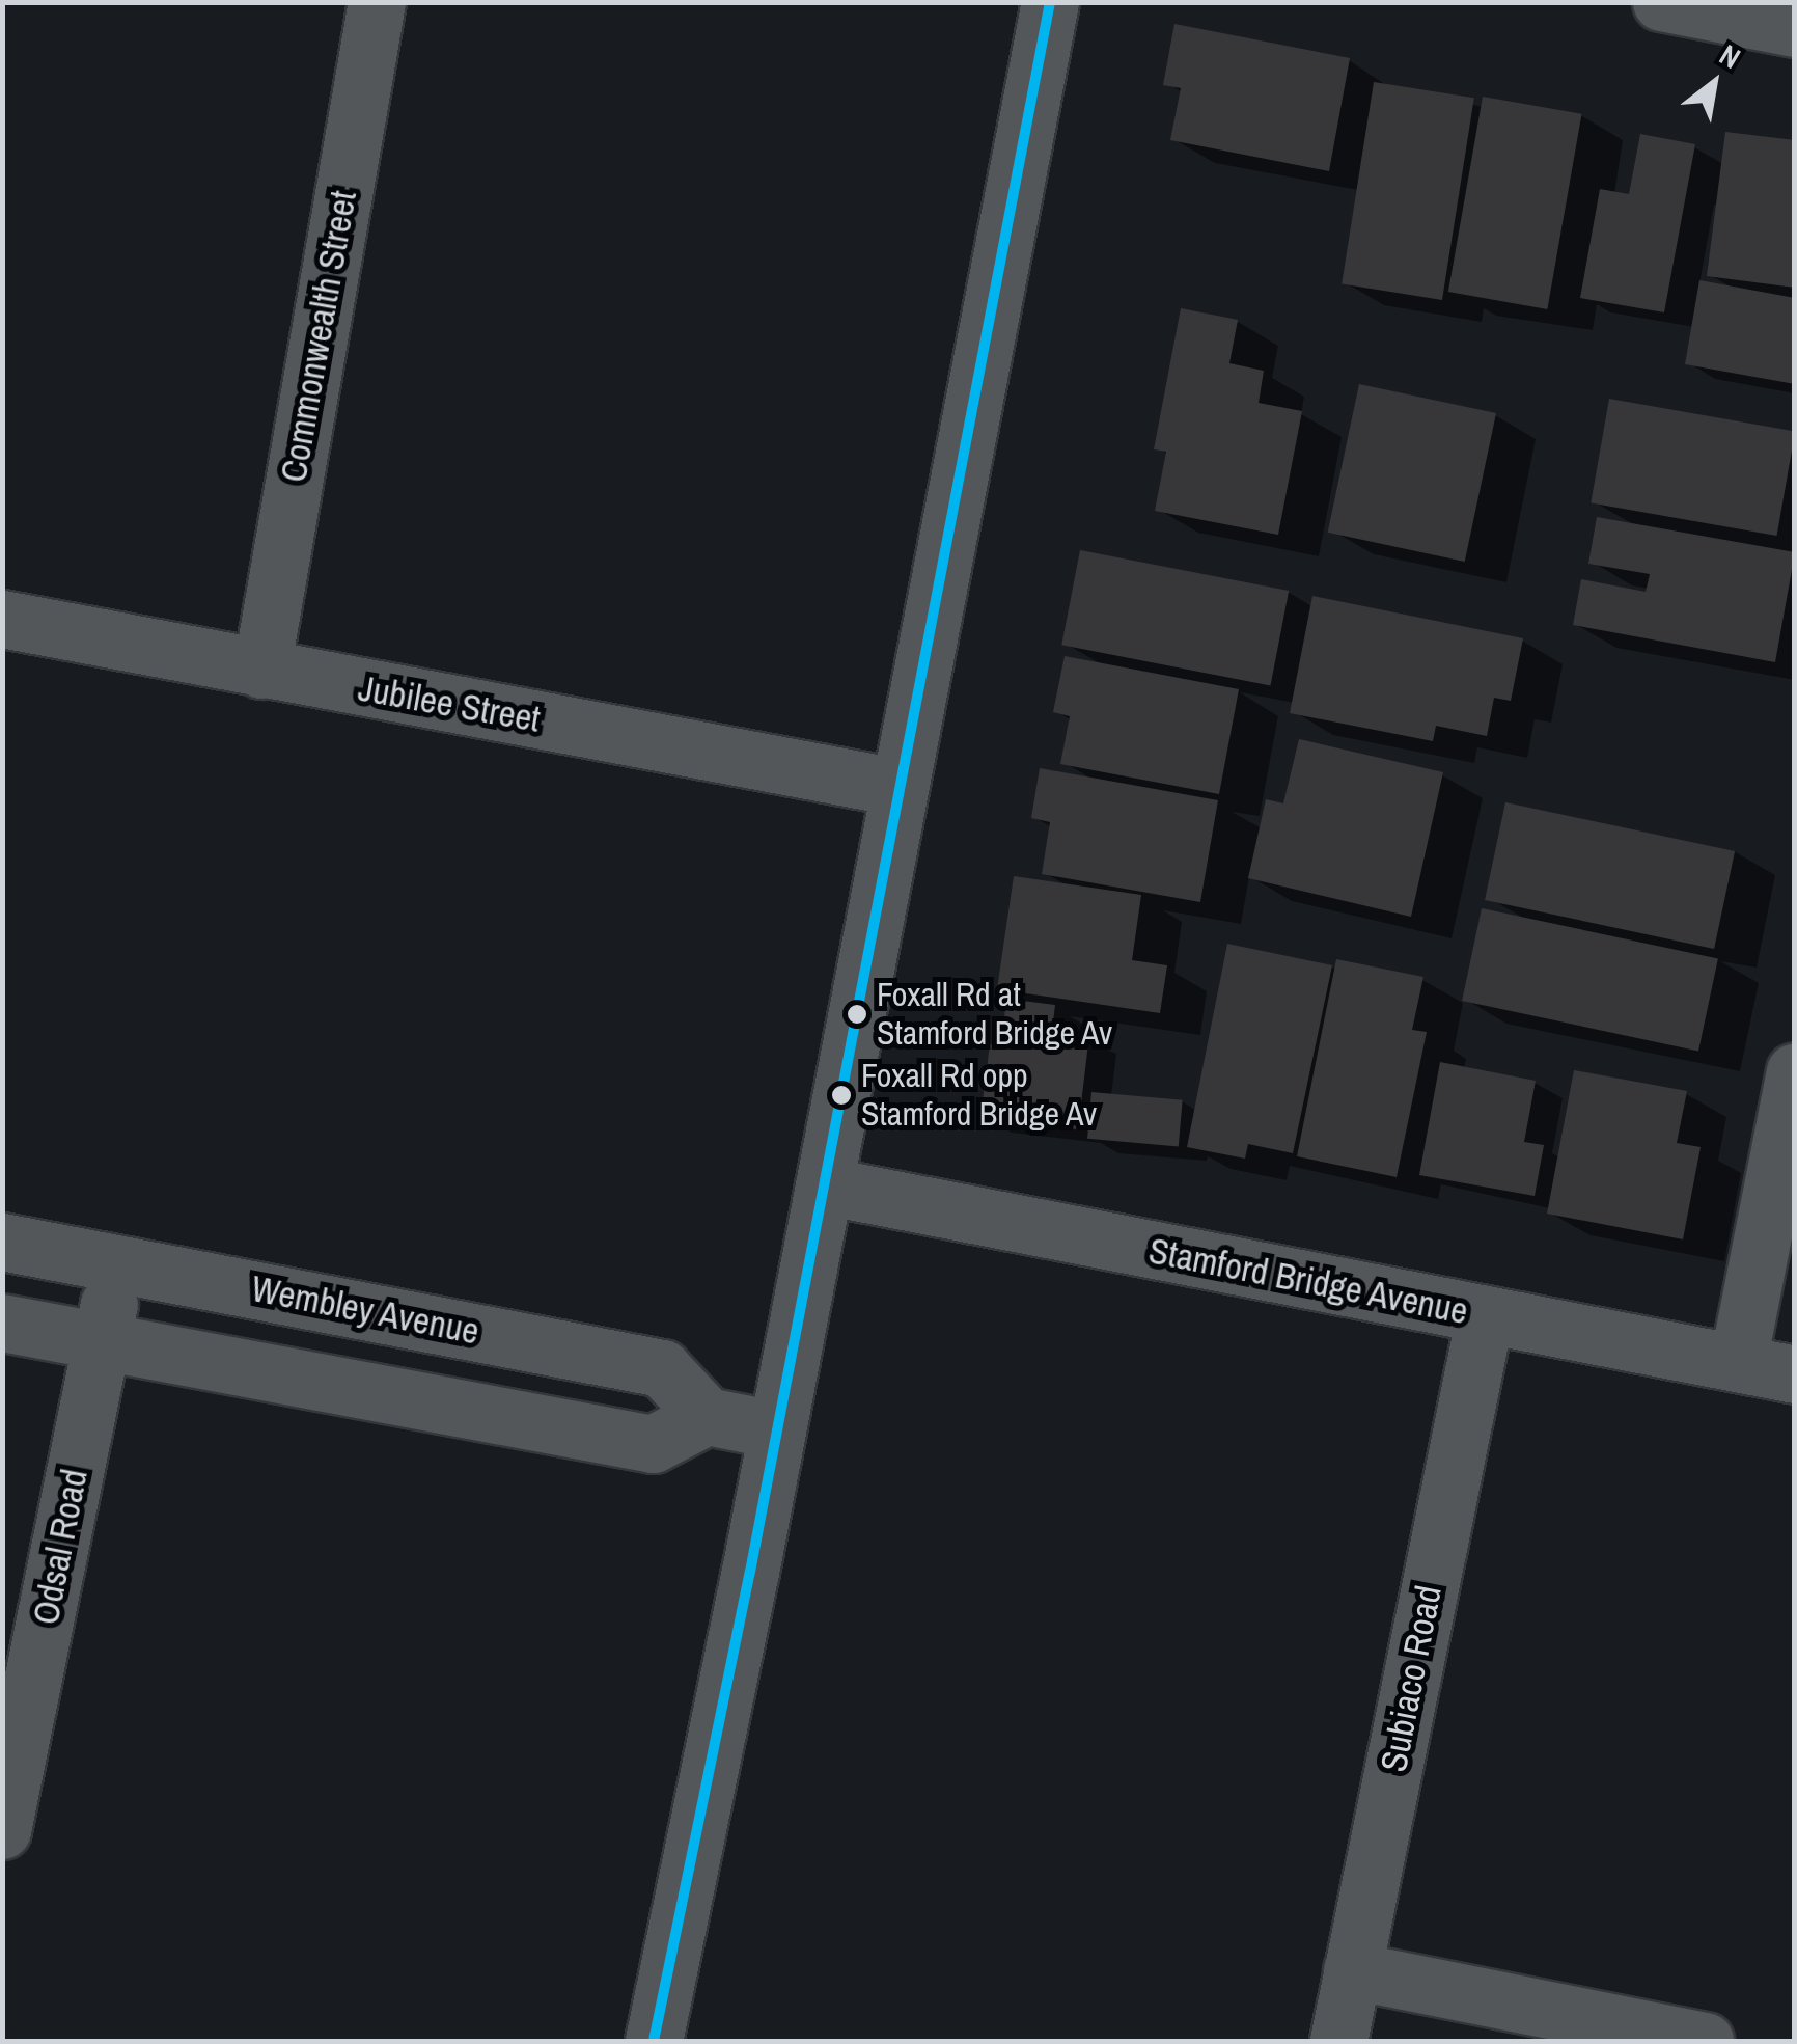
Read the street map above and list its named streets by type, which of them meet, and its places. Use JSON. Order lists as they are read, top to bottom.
{
  "streets": {
    "street": [
      "Commonwealth Street",
      "Jubilee Street",
      "Stamford Bridge Avenue",
      "Wembley Avenue",
      "Odsal Road",
      "Subiaco Road"
    ]
  },
  "crossings": [
    ["Commonwealth Street", "Jubilee Street"],
    ["Stamford Bridge Avenue", "Subiaco Road"],
    ["Wembley Avenue", "Odsal Road"]
  ],
  "places": ["Foxall Rd at Stamford Bridge Av", "Foxall Rd opp Stamford Bridge Av"],
  "north": "top right"
}
